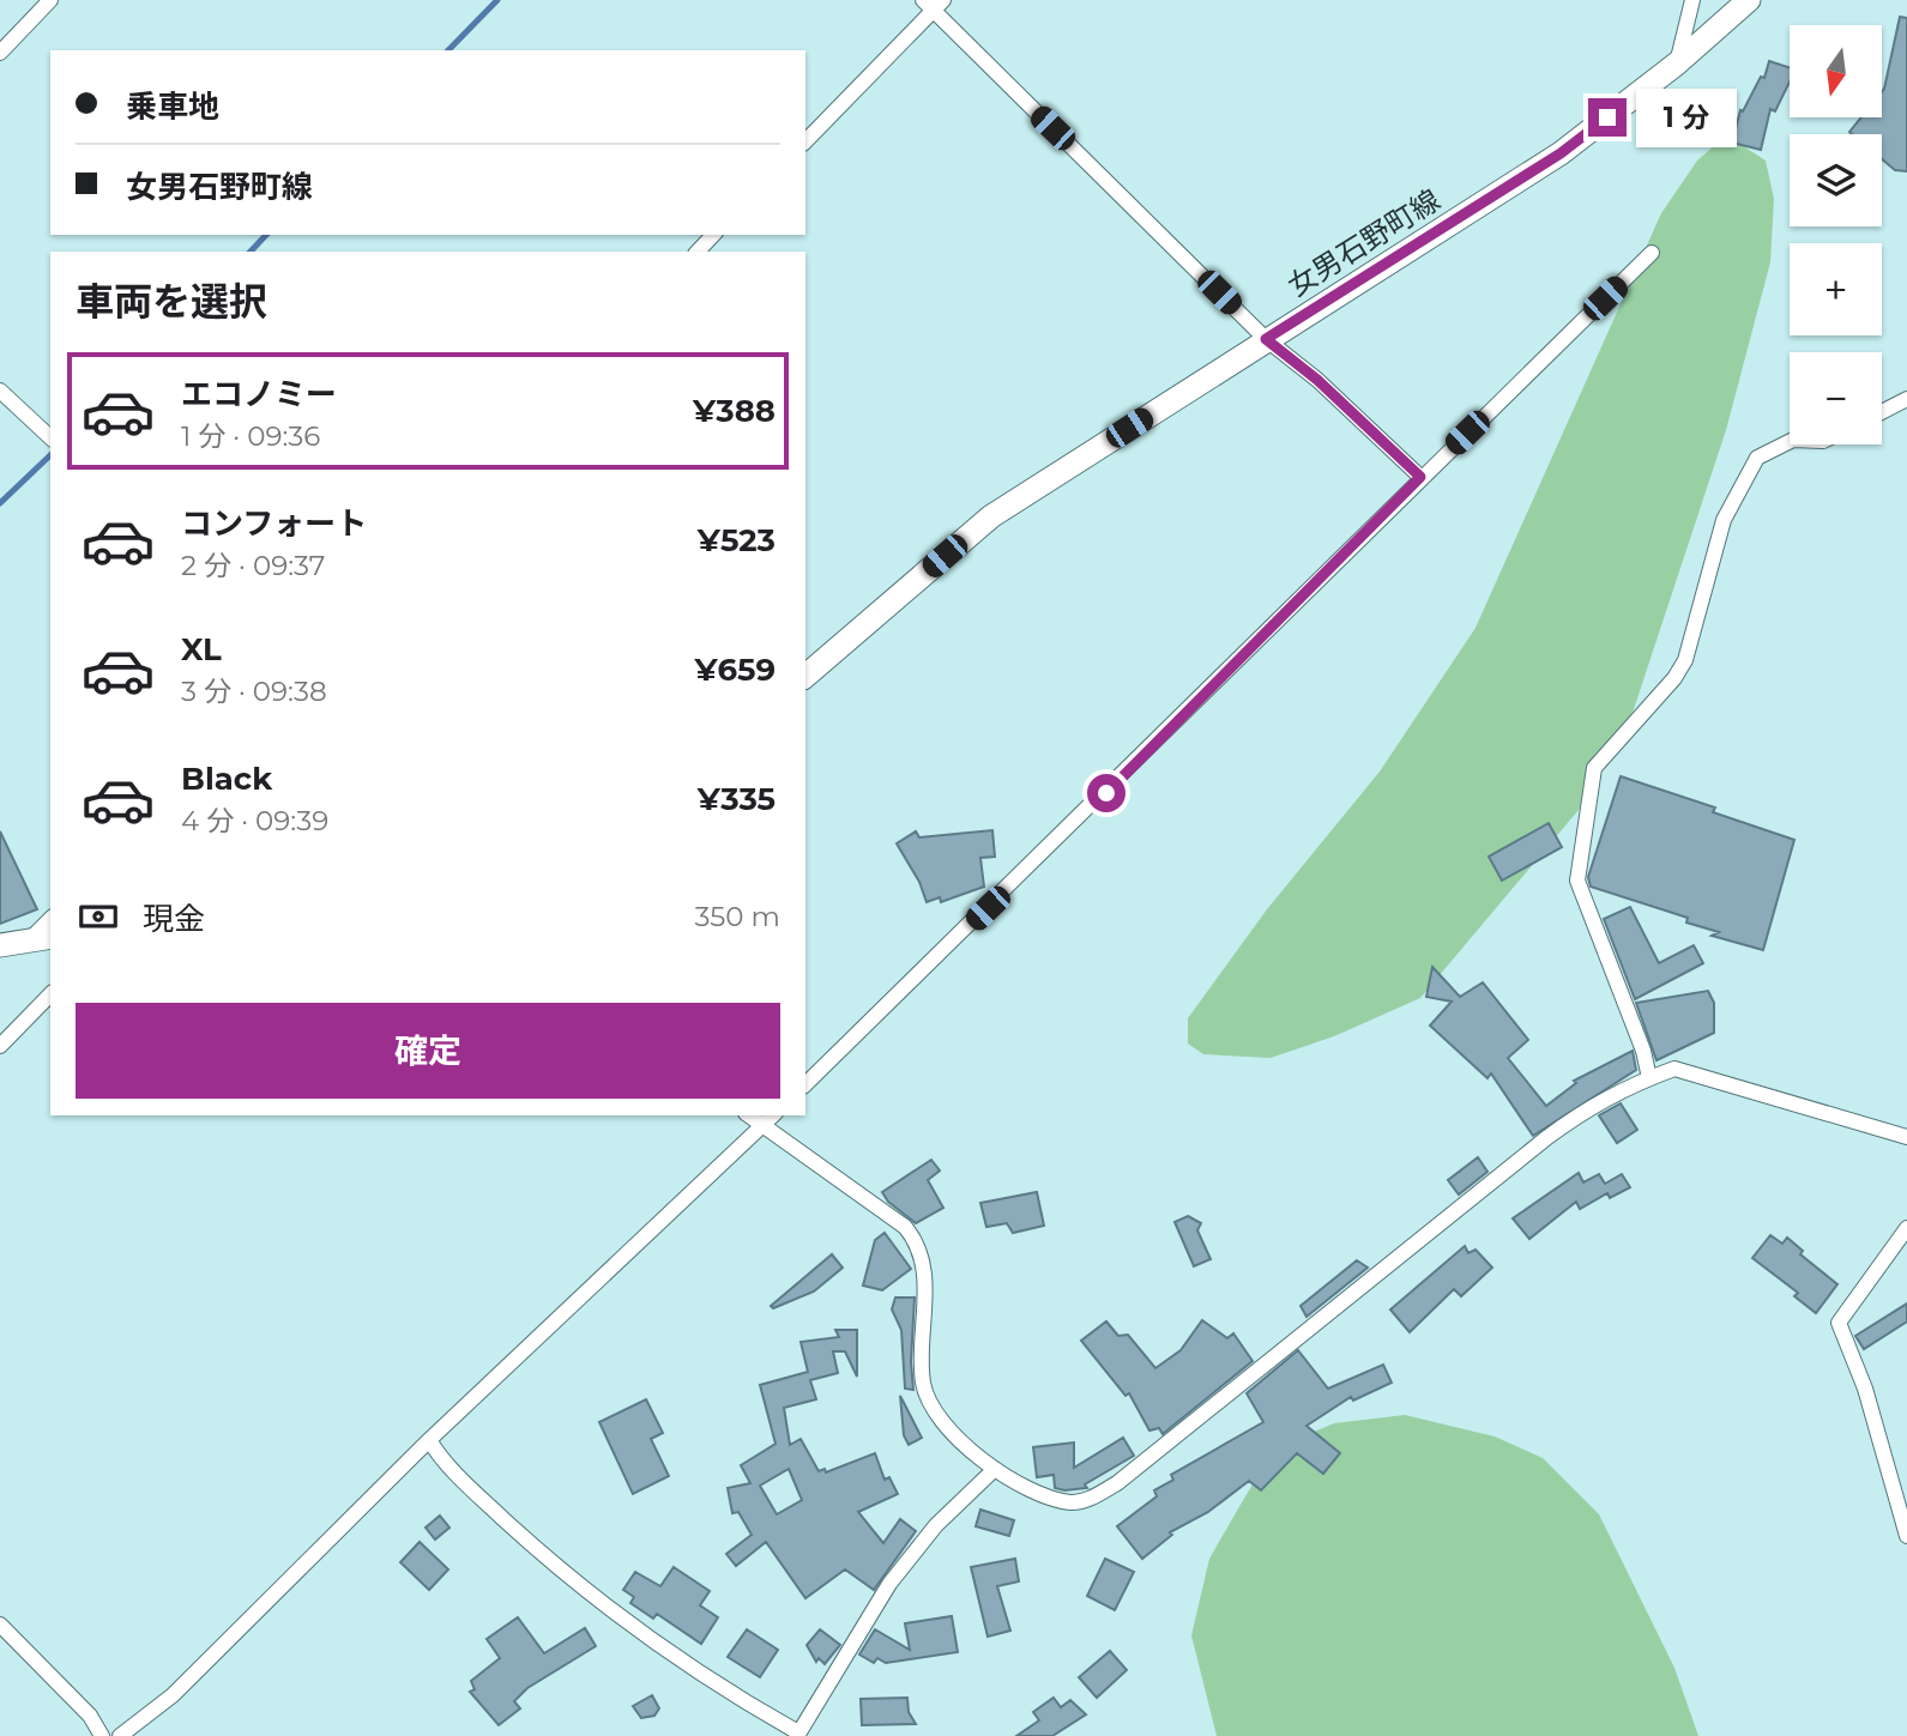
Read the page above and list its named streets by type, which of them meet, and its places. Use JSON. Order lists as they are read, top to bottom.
{
  "streets": {
    "main road": ["女男石野町線"]
  },
  "north": "bottom",
  "page": {
    "map_buttons": ["+", "−"],
    "banner": ["乗車地", "女男石野町線"],
    "bubble": "1 分",
    "heading": "車両を選択",
    "list": [
      {
        "name": "エコノミー",
        "note": "1 分 · 09:36",
        "value": "¥388"
      },
      {
        "name": "コンフォート",
        "note": "2 分 · 09:37",
        "value": "¥523"
      },
      {
        "name": "XL",
        "note": "3 分 · 09:38",
        "value": "¥659"
      },
      {
        "name": "Black",
        "note": "4 分 · 09:39",
        "value": "¥335"
      }
    ],
    "pay": ["現金", "350 m"],
    "buttons": "確定"
  }
}
